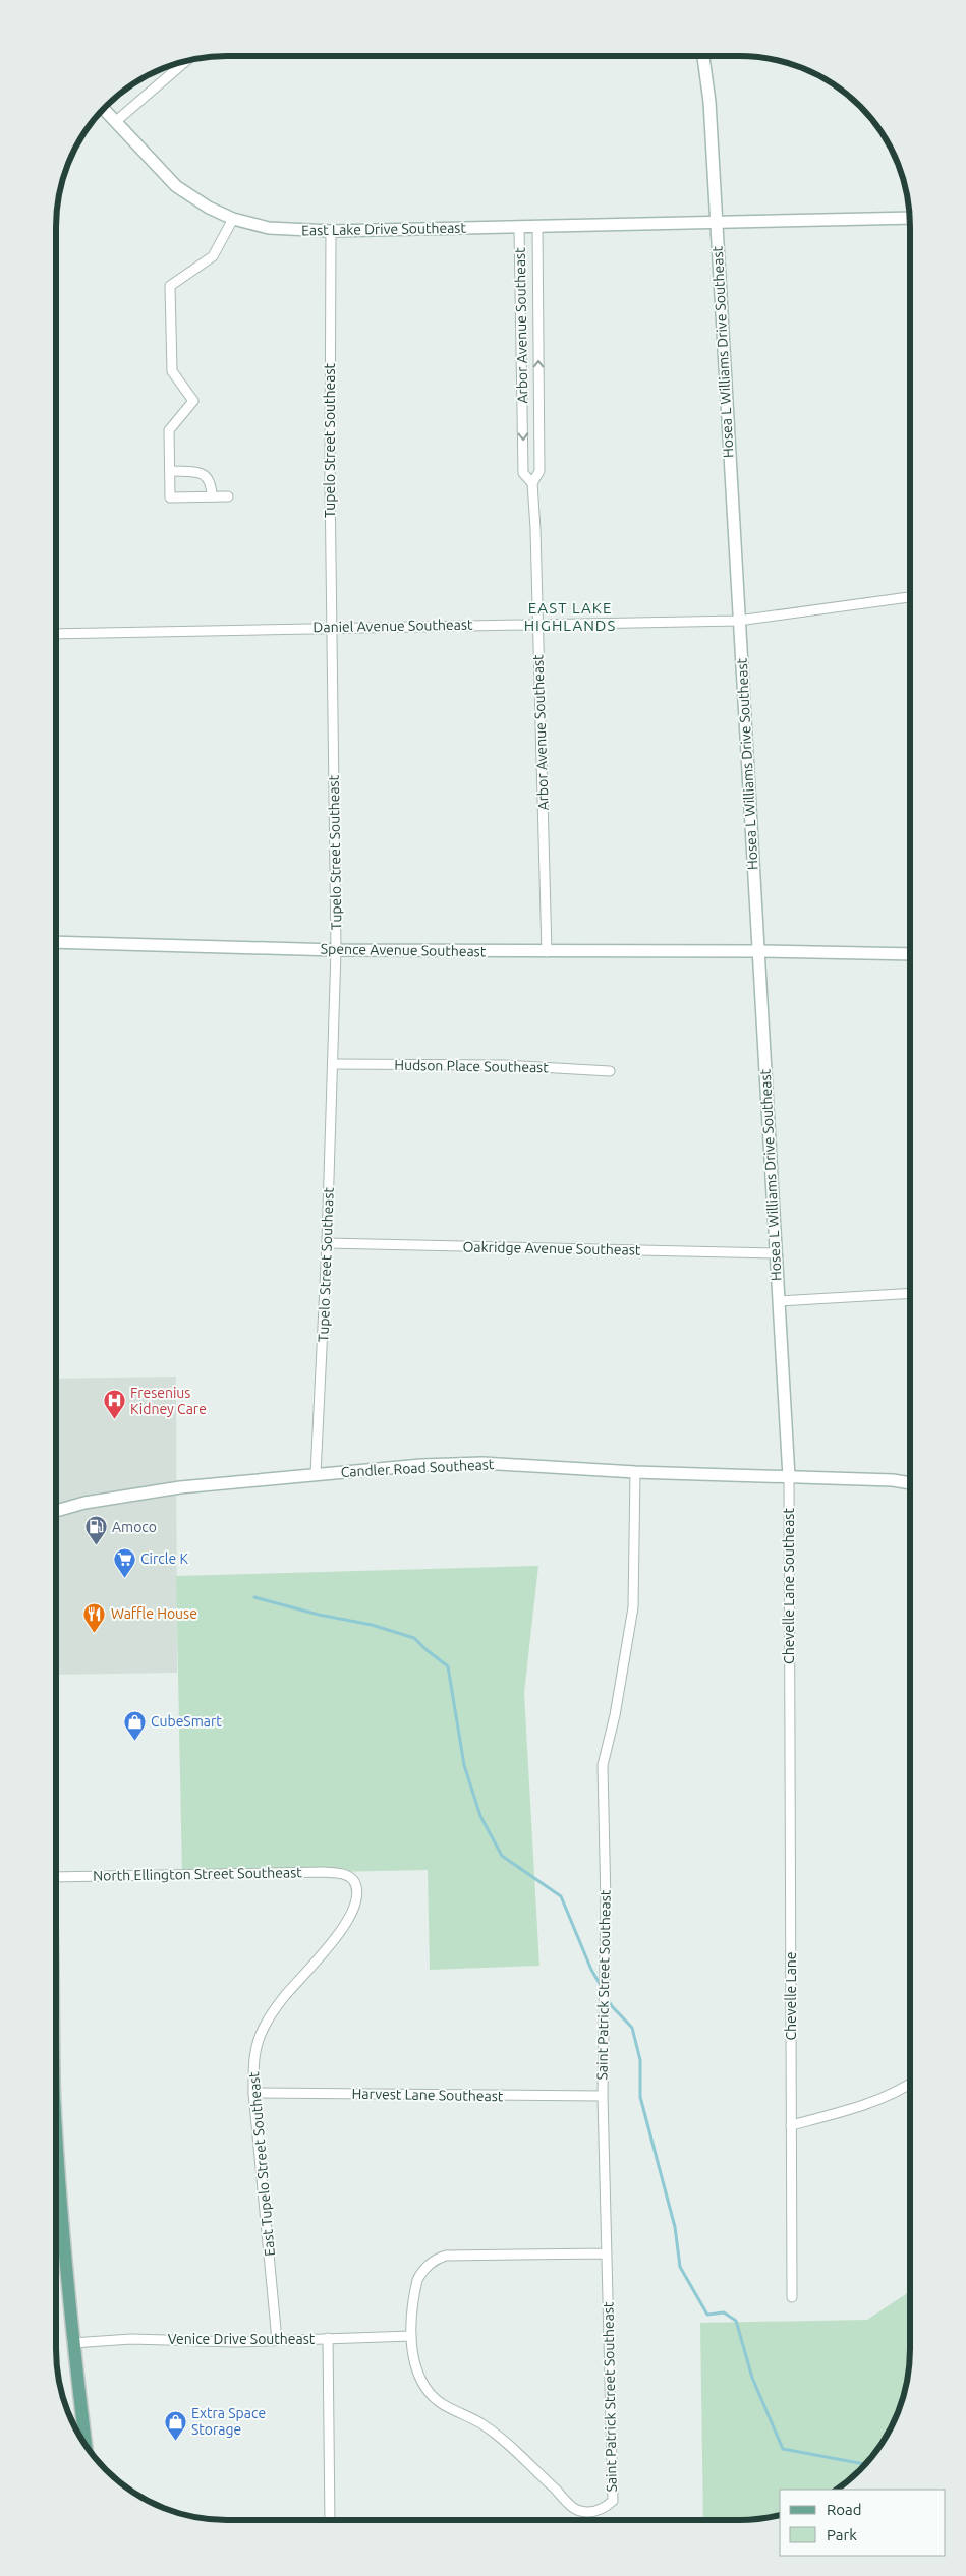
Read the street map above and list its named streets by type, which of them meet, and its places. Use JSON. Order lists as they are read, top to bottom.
{
  "streets": {
    "street": [
      "East Lake Drive Southeast",
      "Arbor Avenue Southeast",
      "Hosea L Williams Drive Southeast",
      "Tupelo Street Southeast",
      "Daniel Avenue Southeast",
      "Spence Avenue Southeast",
      "Hudson Place Southeast",
      "Oakridge Avenue Southeast",
      "Candler Road Southeast",
      "Chevelle Lane Southeast",
      "North Ellington Street Southeast",
      "Saint Patrick Street Southeast",
      "Chevelle Lane",
      "Harvest Lane Southeast",
      "East Tupelo Street Southeast",
      "Venice Drive Southeast"
    ]
  },
  "crossings": [
    ["East Lake Drive Southeast", "Arbor Avenue Southeast"],
    ["East Lake Drive Southeast", "Hosea L Williams Drive Southeast"],
    ["East Lake Drive Southeast", "Tupelo Street Southeast"],
    ["Arbor Avenue Southeast", "Daniel Avenue Southeast"],
    ["Arbor Avenue Southeast", "Spence Avenue Southeast"],
    ["Hosea L Williams Drive Southeast", "Daniel Avenue Southeast"],
    ["Hosea L Williams Drive Southeast", "Spence Avenue Southeast"],
    ["Hosea L Williams Drive Southeast", "Oakridge Avenue Southeast"],
    ["Hosea L Williams Drive Southeast", "Candler Road Southeast"],
    ["Hosea L Williams Drive Southeast", "Chevelle Lane Southeast"],
    ["Tupelo Street Southeast", "Daniel Avenue Southeast"],
    ["Tupelo Street Southeast", "Spence Avenue Southeast"],
    ["Tupelo Street Southeast", "Hudson Place Southeast"],
    ["Tupelo Street Southeast", "Oakridge Avenue Southeast"],
    ["Tupelo Street Southeast", "Candler Road Southeast"],
    ["Candler Road Southeast", "Chevelle Lane Southeast"],
    ["Candler Road Southeast", "Saint Patrick Street Southeast"],
    ["Chevelle Lane Southeast", "Chevelle Lane"],
    ["North Ellington Street Southeast", "East Tupelo Street Southeast"],
    ["Saint Patrick Street Southeast", "Harvest Lane Southeast"],
    ["Saint Patrick Street Southeast", "Venice Drive Southeast"],
    ["Harvest Lane Southeast", "East Tupelo Street Southeast"],
    ["East Tupelo Street Southeast", "Venice Drive Southeast"]
  ],
  "districts": ["EAST LAKE HIGHLANDS"],
  "places": {
    "hospital": ["Fresenius Kidney Care"],
    "fuel station": ["Amoco"],
    "supermarket": ["Circle K"],
    "restaurant": ["Waffle House"],
    "shop": ["CubeSmart", "Extra Space Storage"]
  },
  "legend": ["Road", "Park"]
}
